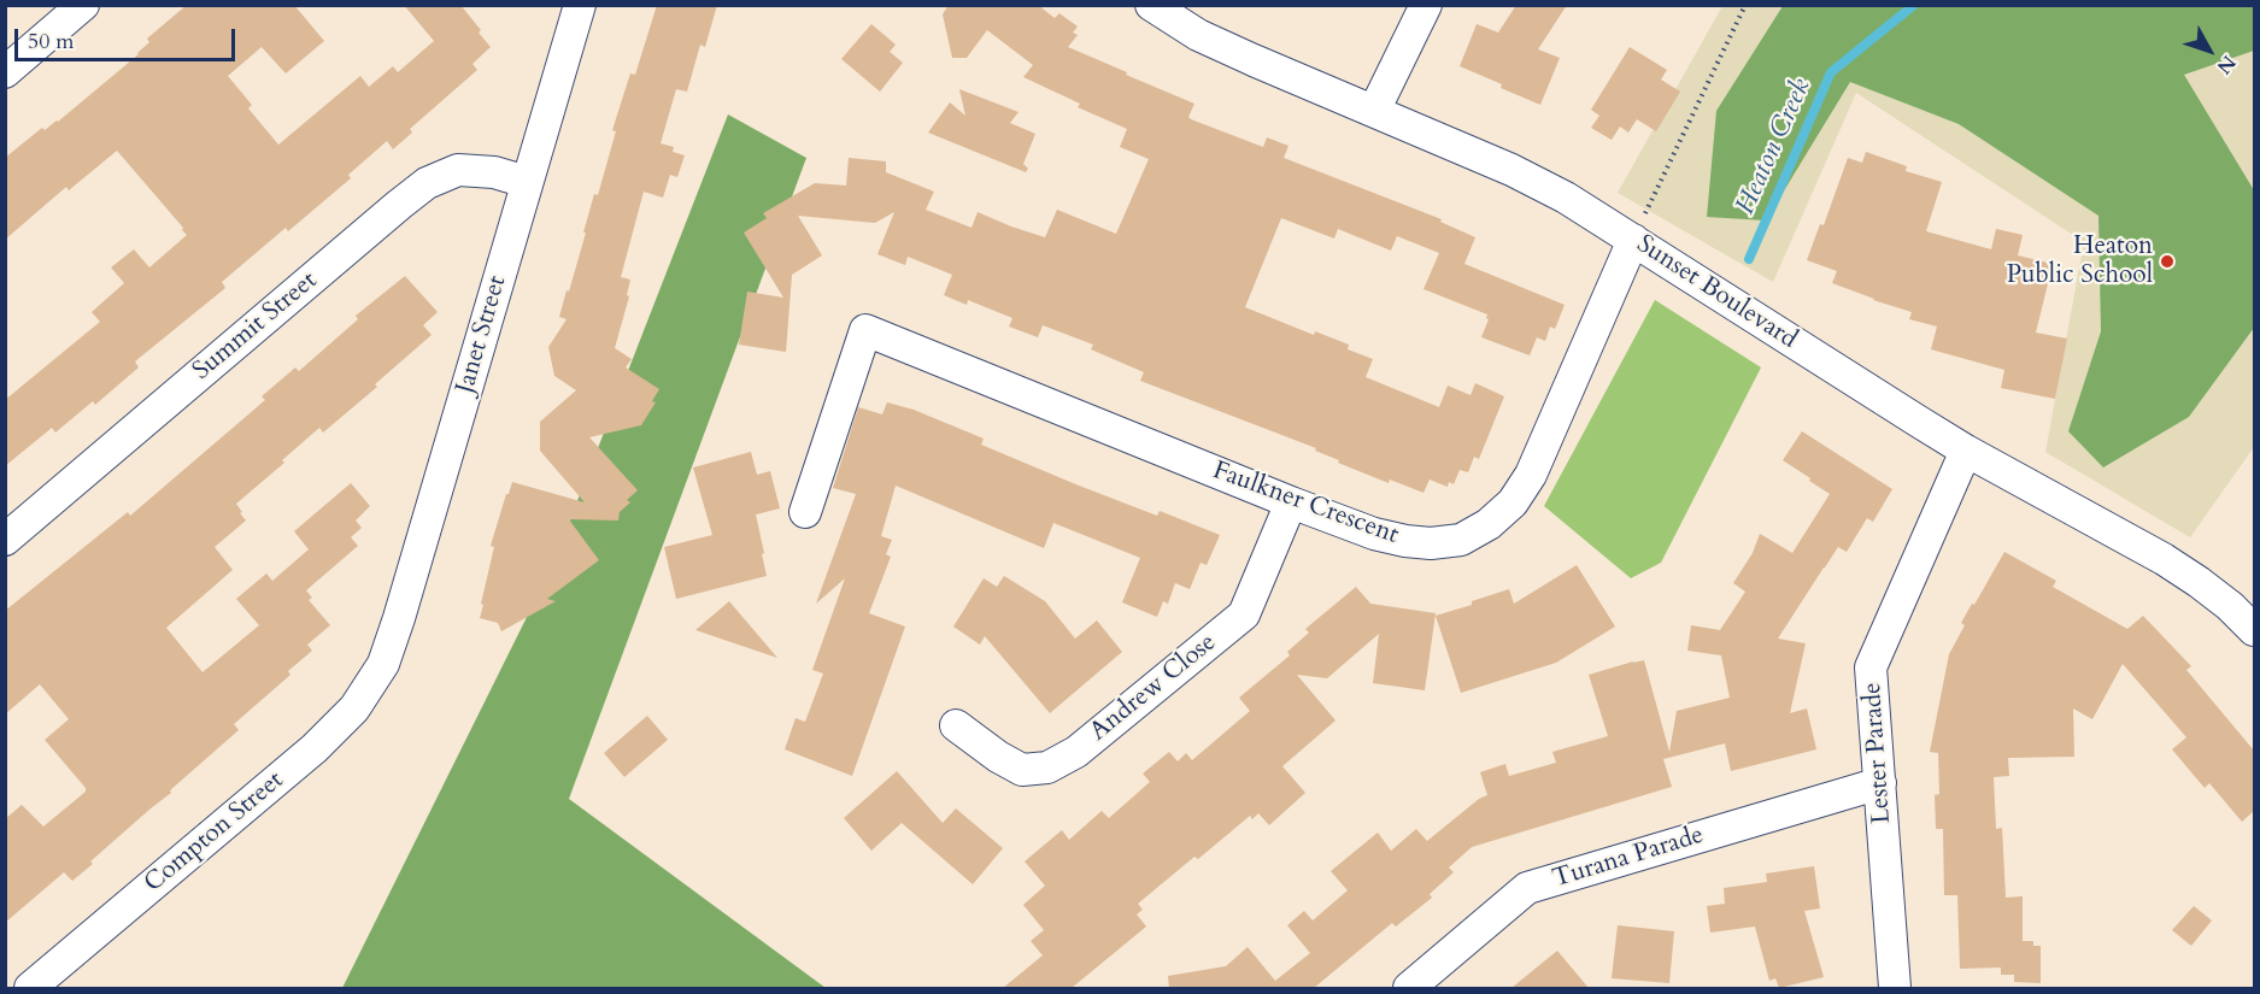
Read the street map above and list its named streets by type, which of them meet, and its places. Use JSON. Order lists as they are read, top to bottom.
{
  "streets": {
    "street": [
      "Sunset Boulevard",
      "Summit Street",
      "Janet Street",
      "Faulkner Crescent",
      "Andrew Close",
      "Lester Parade",
      "Compton Street",
      "Turana Parade"
    ]
  },
  "crossings": [
    ["Sunset Boulevard", "Faulkner Crescent"],
    ["Sunset Boulevard", "Lester Parade"],
    ["Summit Street", "Janet Street"],
    ["Janet Street", "Compton Street"],
    ["Faulkner Crescent", "Andrew Close"],
    ["Lester Parade", "Turana Parade"]
  ],
  "water": ["Heaton Creek"],
  "places": ["Heaton Public School"],
  "scale_bar": "50 m",
  "north": "bottom right"
}
